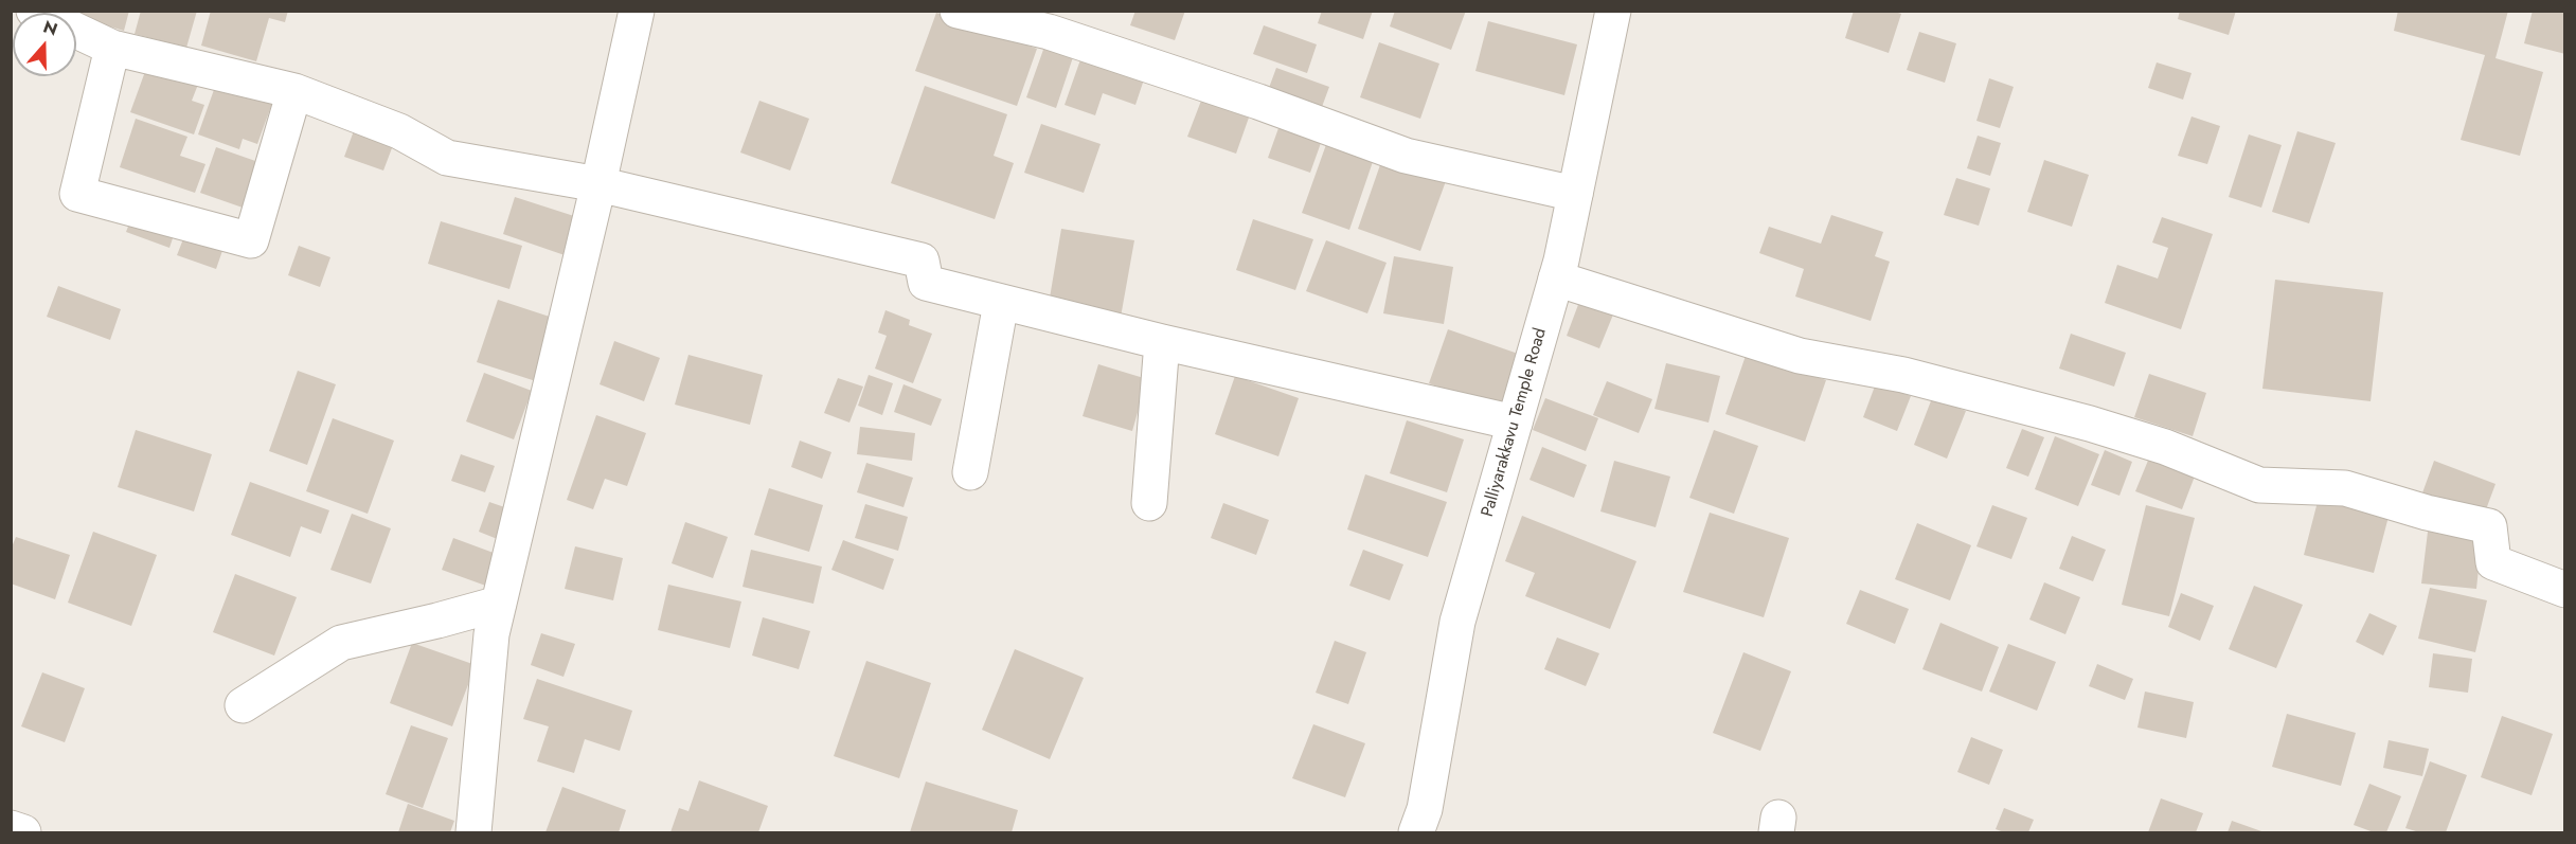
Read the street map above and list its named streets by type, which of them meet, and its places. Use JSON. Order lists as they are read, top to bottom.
{
  "streets": {
    "street": ["Palliyarakkavu Temple Road"]
  },
  "north": "top"
}
